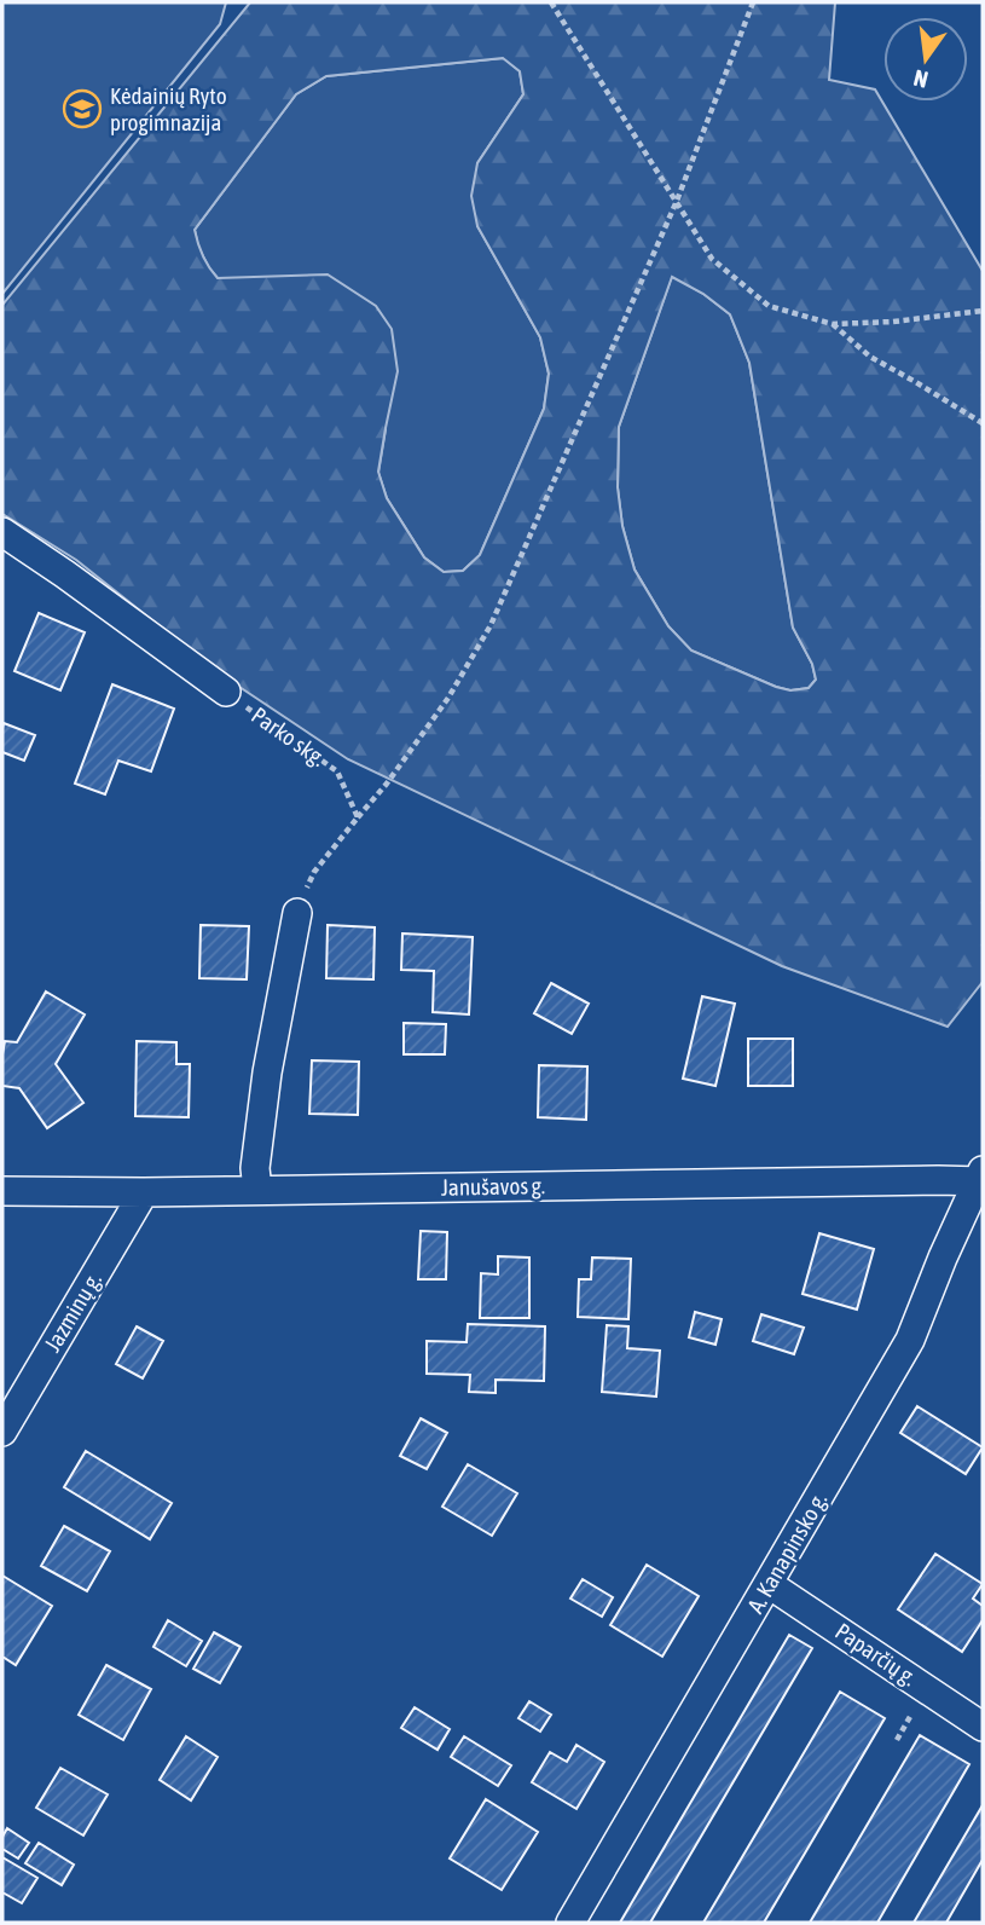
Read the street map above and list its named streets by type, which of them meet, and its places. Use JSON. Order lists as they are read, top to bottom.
{
  "streets": {
    "street": [
      "Janušavos g.",
      "Jazminų g.",
      "A. Kanapinsko g.",
      "Paparčių g."
    ],
    "path": ["Parko skg."]
  },
  "crossings": [
    ["Janušavos g.", "Jazminų g."],
    ["Janušavos g.", "A. Kanapinsko g."],
    ["A. Kanapinsko g.", "Paparčių g."]
  ],
  "places": {
    "school or university": ["Kėdainių Ryto progimnazija"]
  },
  "north": "bottom"
}
